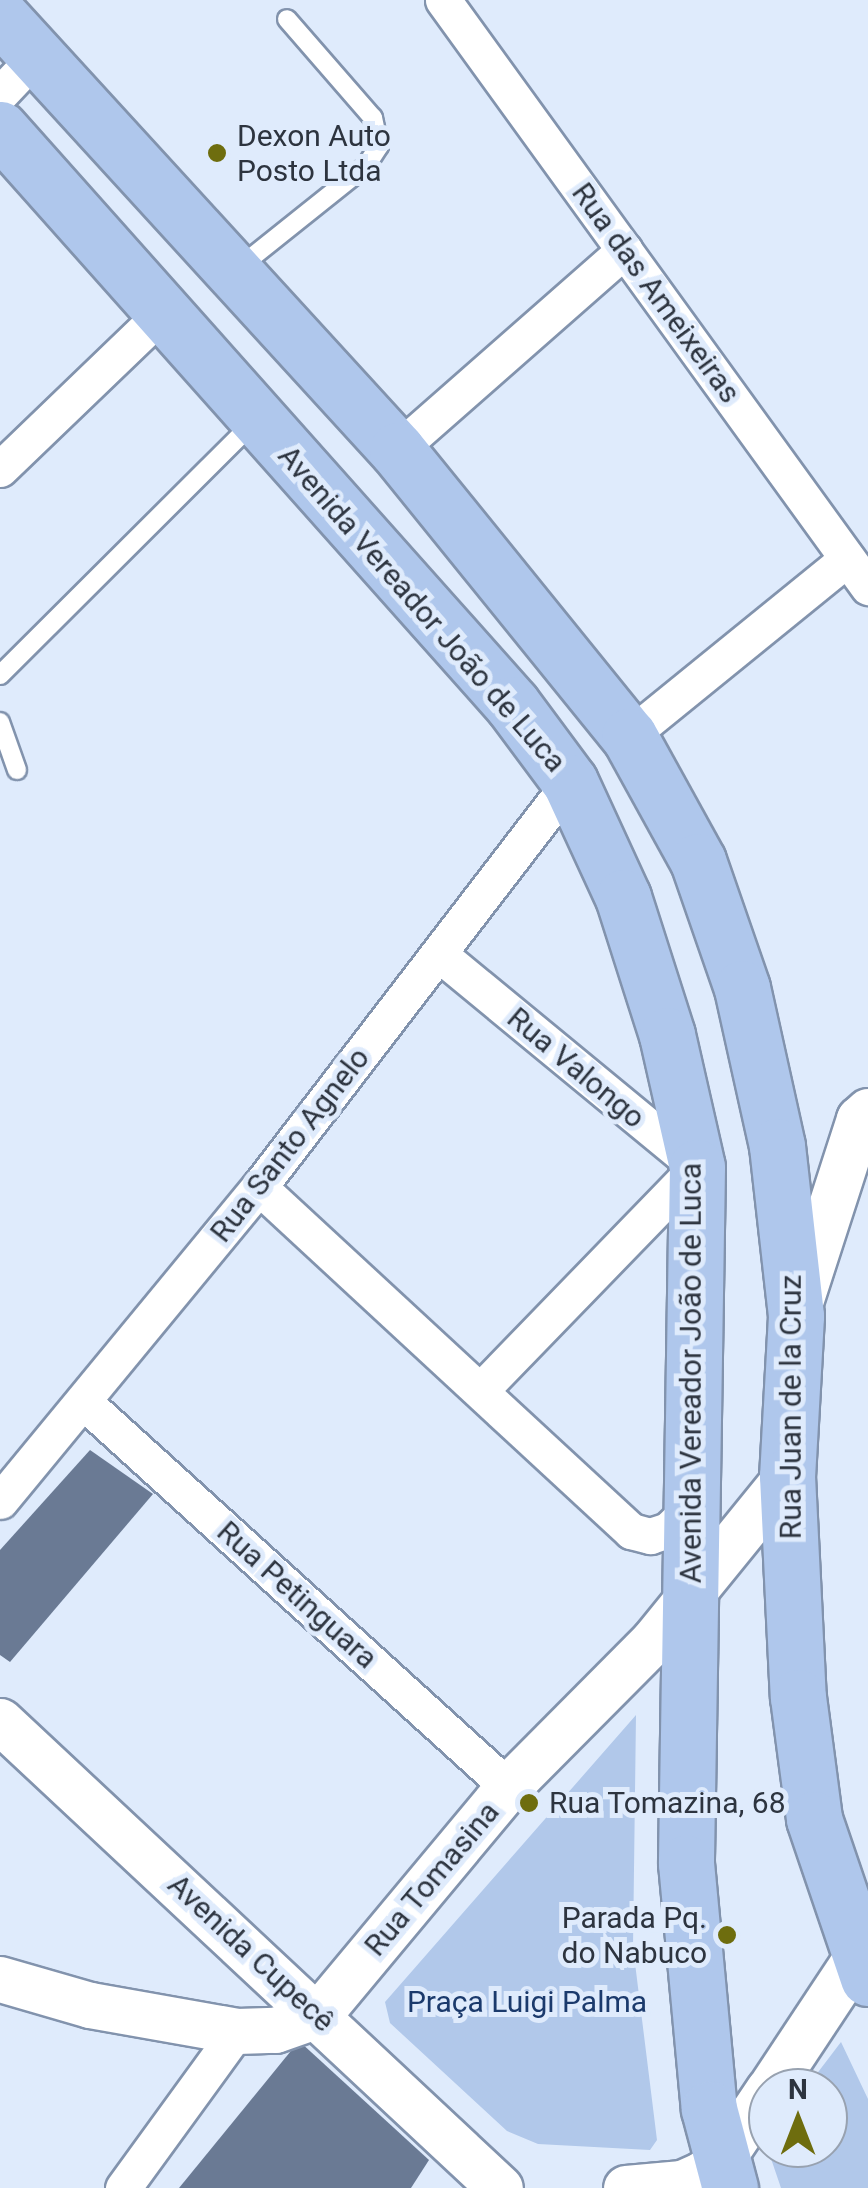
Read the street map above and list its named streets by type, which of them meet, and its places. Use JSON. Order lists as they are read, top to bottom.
{
  "streets": {
    "main road": ["Avenida Vereador João de Luca", "Rua Juan de la Cruz"],
    "street": [
      "Rua das Ameixeiras",
      "Rua Valongo",
      "Rua Santo Agnelo",
      "Rua Petinguara",
      "Rua Tomasina",
      "Avenida Cupecê"
    ]
  },
  "crossings": [
    ["Avenida Vereador João de Luca", "Rua Valongo"],
    ["Avenida Vereador João de Luca", "Rua Santo Agnelo"],
    ["Avenida Vereador João de Luca", "Rua Tomasina"],
    ["Rua Valongo", "Rua Santo Agnelo"],
    ["Rua Santo Agnelo", "Rua Petinguara"],
    ["Rua Juan de la Cruz", "Rua Tomasina"],
    ["Rua Petinguara", "Rua Tomasina"],
    ["Rua Tomasina", "Avenida Cupecê"]
  ],
  "parks": ["Praça Luigi Palma"],
  "places": ["Dexon Auto Posto Ltda", "Rua Tomazina, 68", "Parada Pq. do Nabuco"],
  "north": "top"
}
